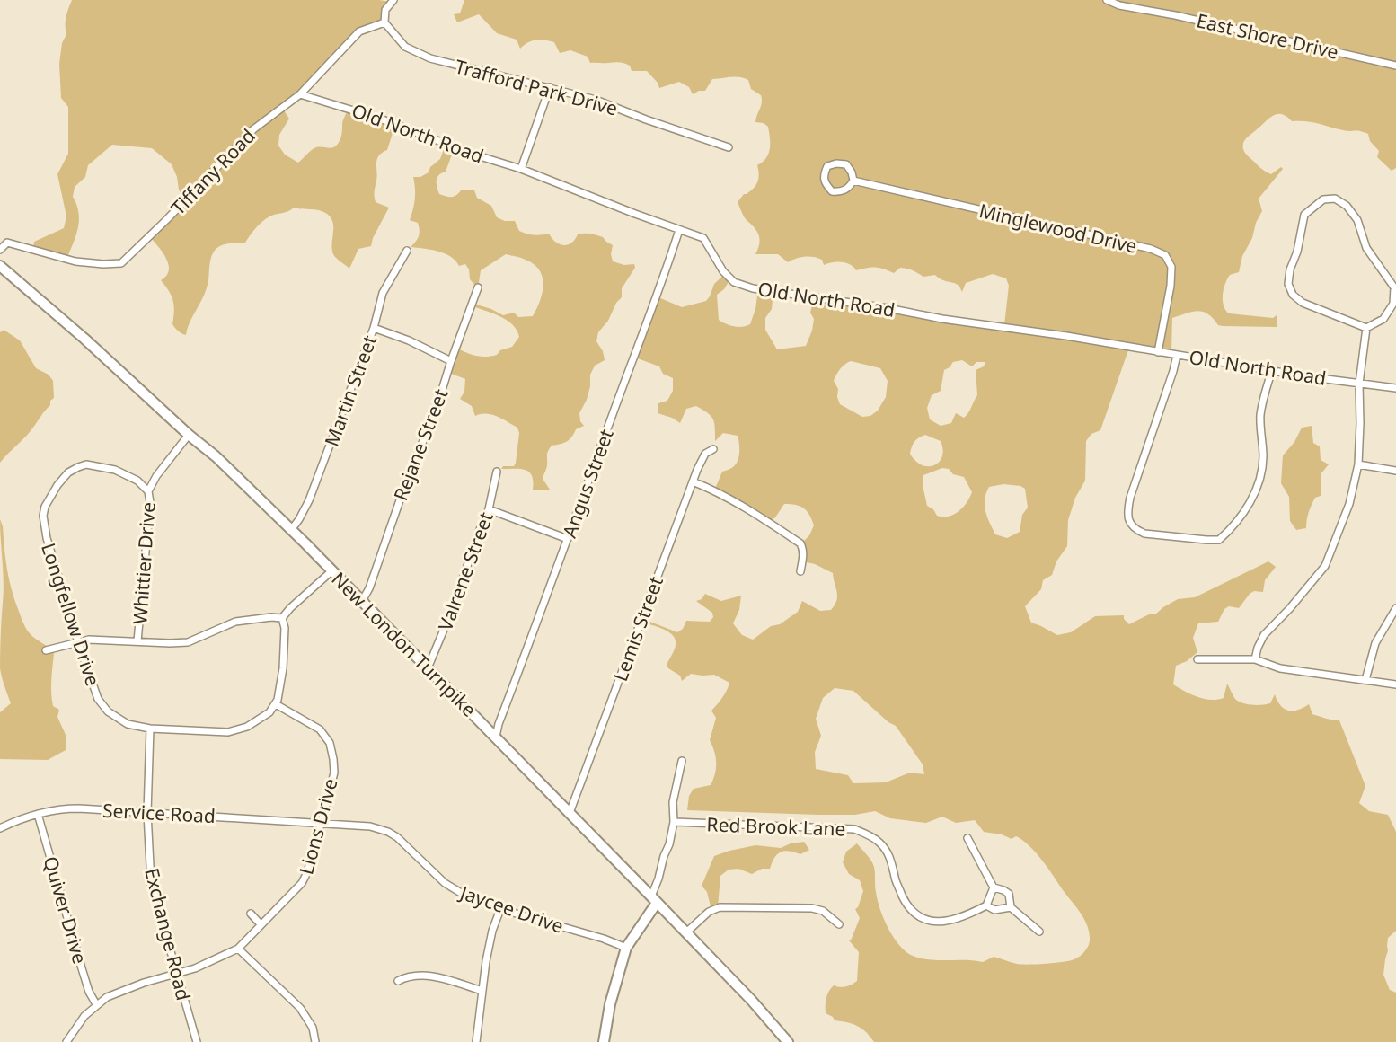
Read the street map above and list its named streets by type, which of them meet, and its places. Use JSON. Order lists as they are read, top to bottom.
{
  "streets": {
    "main road": ["New London Turnpike"],
    "street": [
      "East Shore Drive",
      "Trafford Park Drive",
      "Old North Road",
      "Tiffany Road",
      "Minglewood Drive",
      "Martin Street",
      "Rejane Street",
      "Angus Street",
      "Whittier Drive",
      "Valrene Street",
      "Longfellow Drive",
      "Lemis Street",
      "Service Road",
      "Lions Drive",
      "Red Brook Lane",
      "Jaycee Drive",
      "Quiver Drive",
      "Exchange Road"
    ]
  },
  "crossings": [
    ["Trafford Park Drive", "Tiffany Road"],
    ["Old North Road", "Tiffany Road"],
    ["Old North Road", "Minglewood Drive"],
    ["Old North Road", "Angus Street"],
    ["Martin Street", "New London Turnpike"],
    ["Rejane Street", "New London Turnpike"],
    ["Angus Street", "New London Turnpike"],
    ["Whittier Drive", "Longfellow Drive"],
    ["Whittier Drive", "New London Turnpike"],
    ["Valrene Street", "New London Turnpike"],
    ["Longfellow Drive", "Lions Drive"],
    ["Longfellow Drive", "Exchange Road"],
    ["Lemis Street", "New London Turnpike"],
    ["Service Road", "Lions Drive"],
    ["Service Road", "Jaycee Drive"],
    ["Service Road", "Quiver Drive"],
    ["Service Road", "Exchange Road"],
    ["Lions Drive", "Jaycee Drive"],
    ["Lions Drive", "Quiver Drive"],
    ["Lions Drive", "Exchange Road"]
  ]
}
